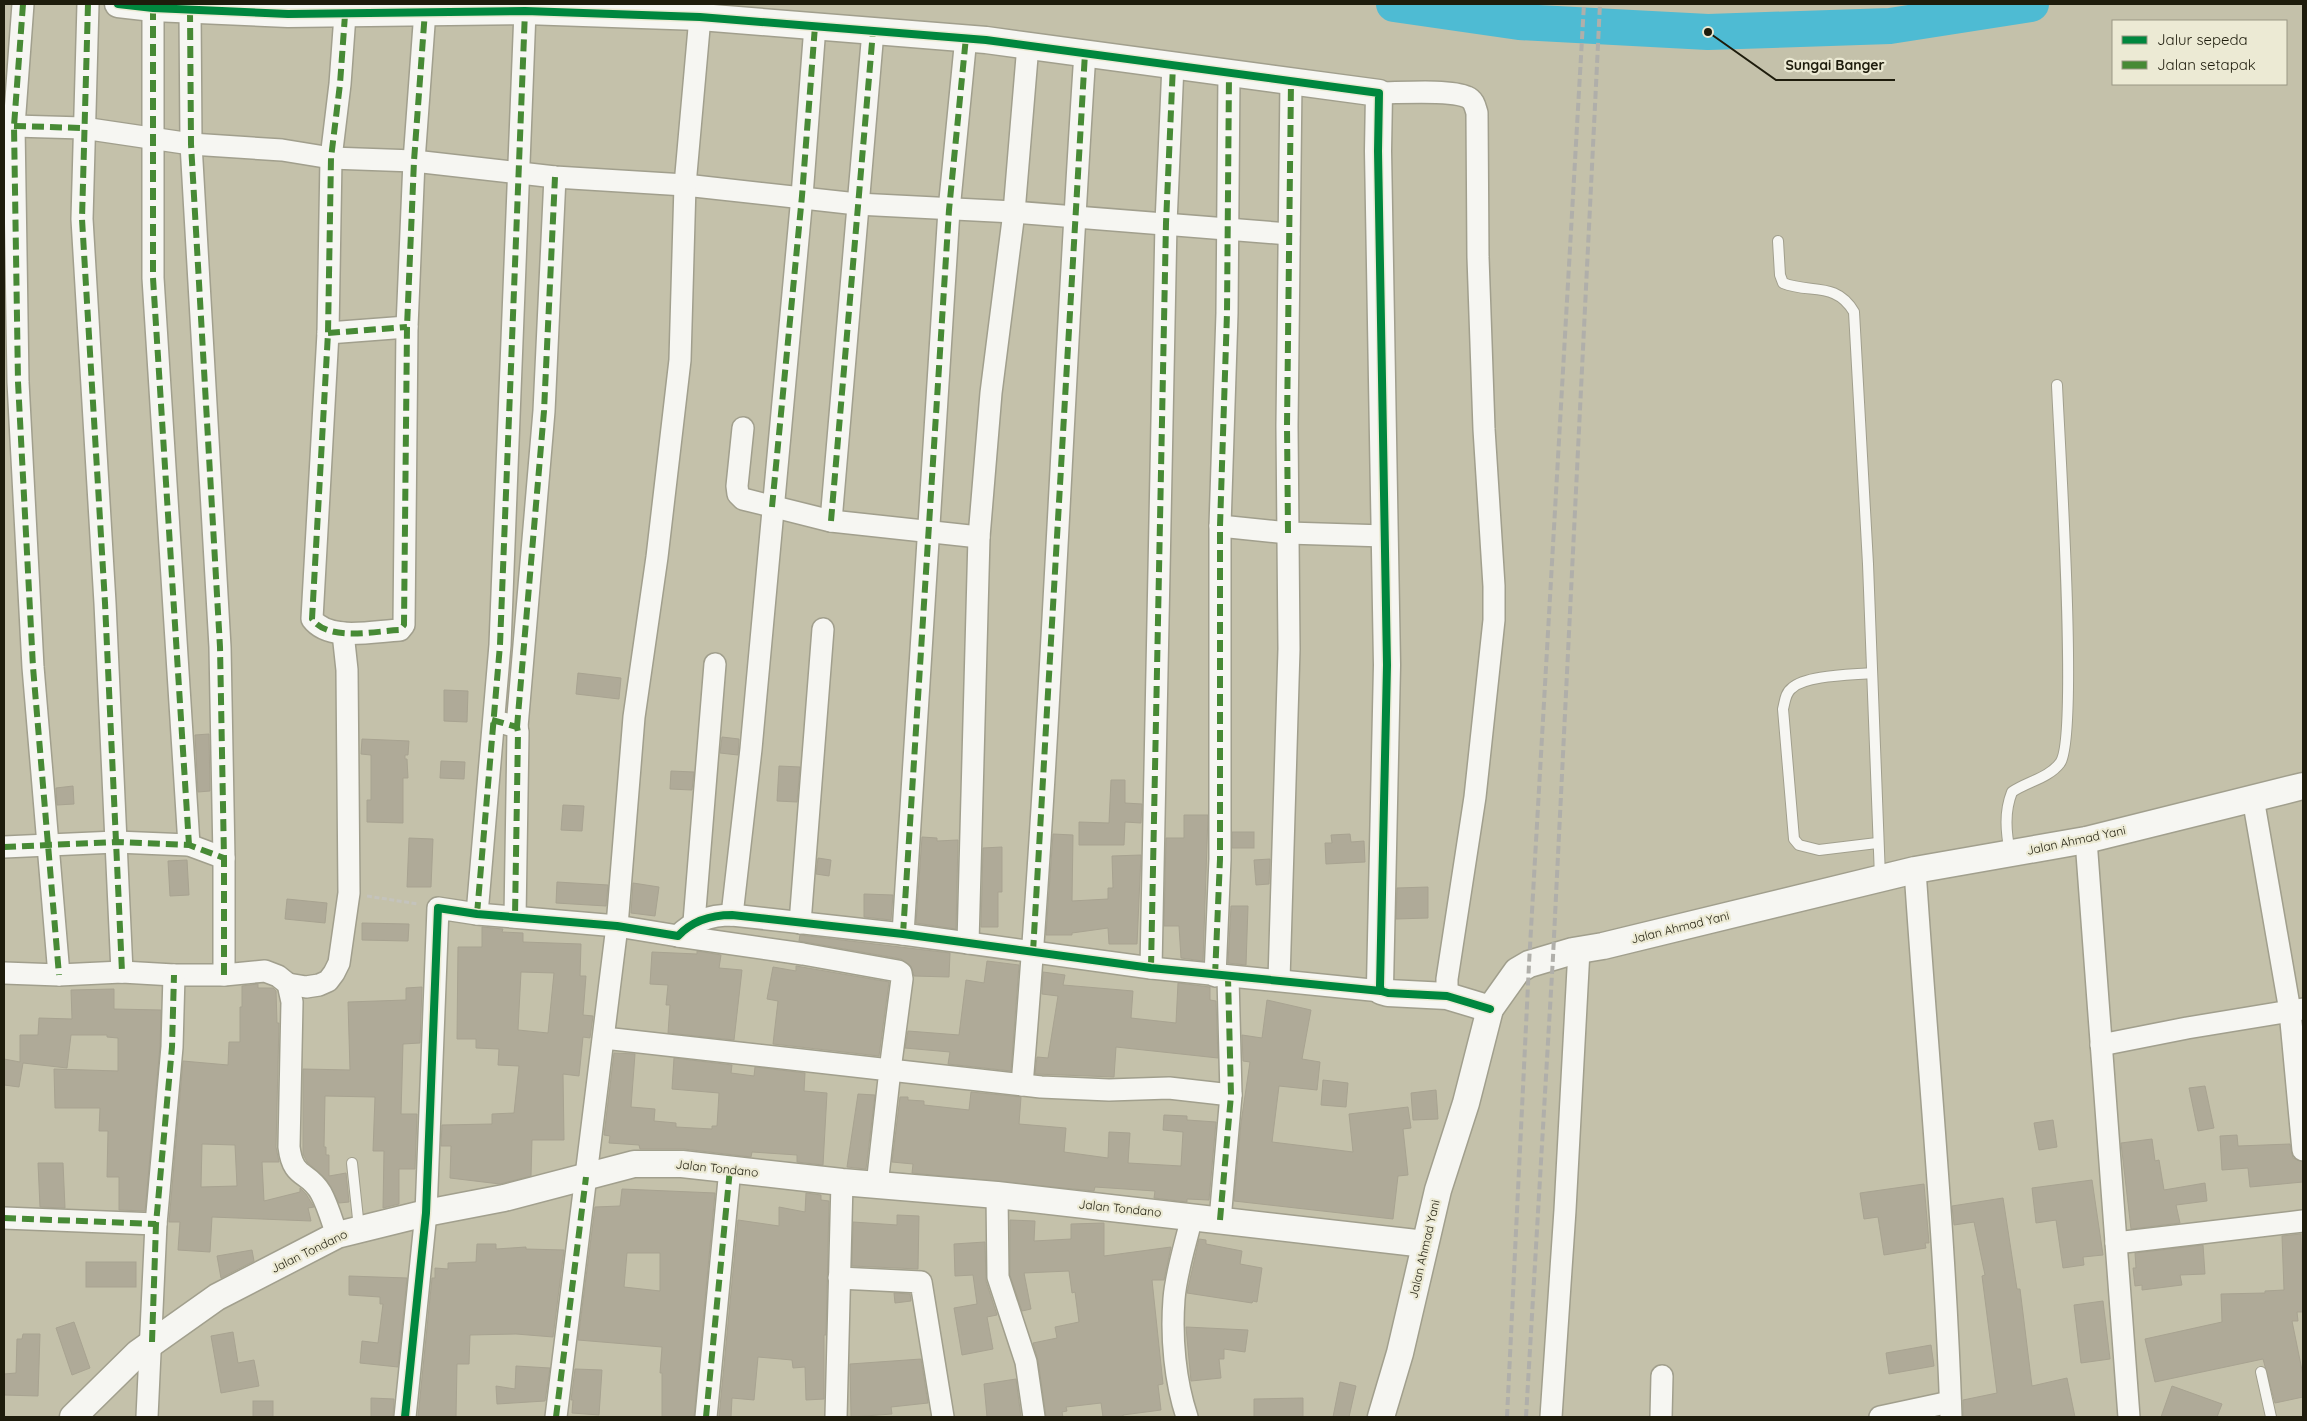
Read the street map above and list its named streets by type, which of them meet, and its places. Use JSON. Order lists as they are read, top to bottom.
{
  "streets": {
    "street": ["Jalan Ahmad Yani", "Jalan Tondano"]
  },
  "crossings": [
    ["Jalan Ahmad Yani", "Jalan Tondano"]
  ],
  "places": ["Sungai Banger"],
  "legend": ["Jalur sepeda", "Jalan setapak"]
}
